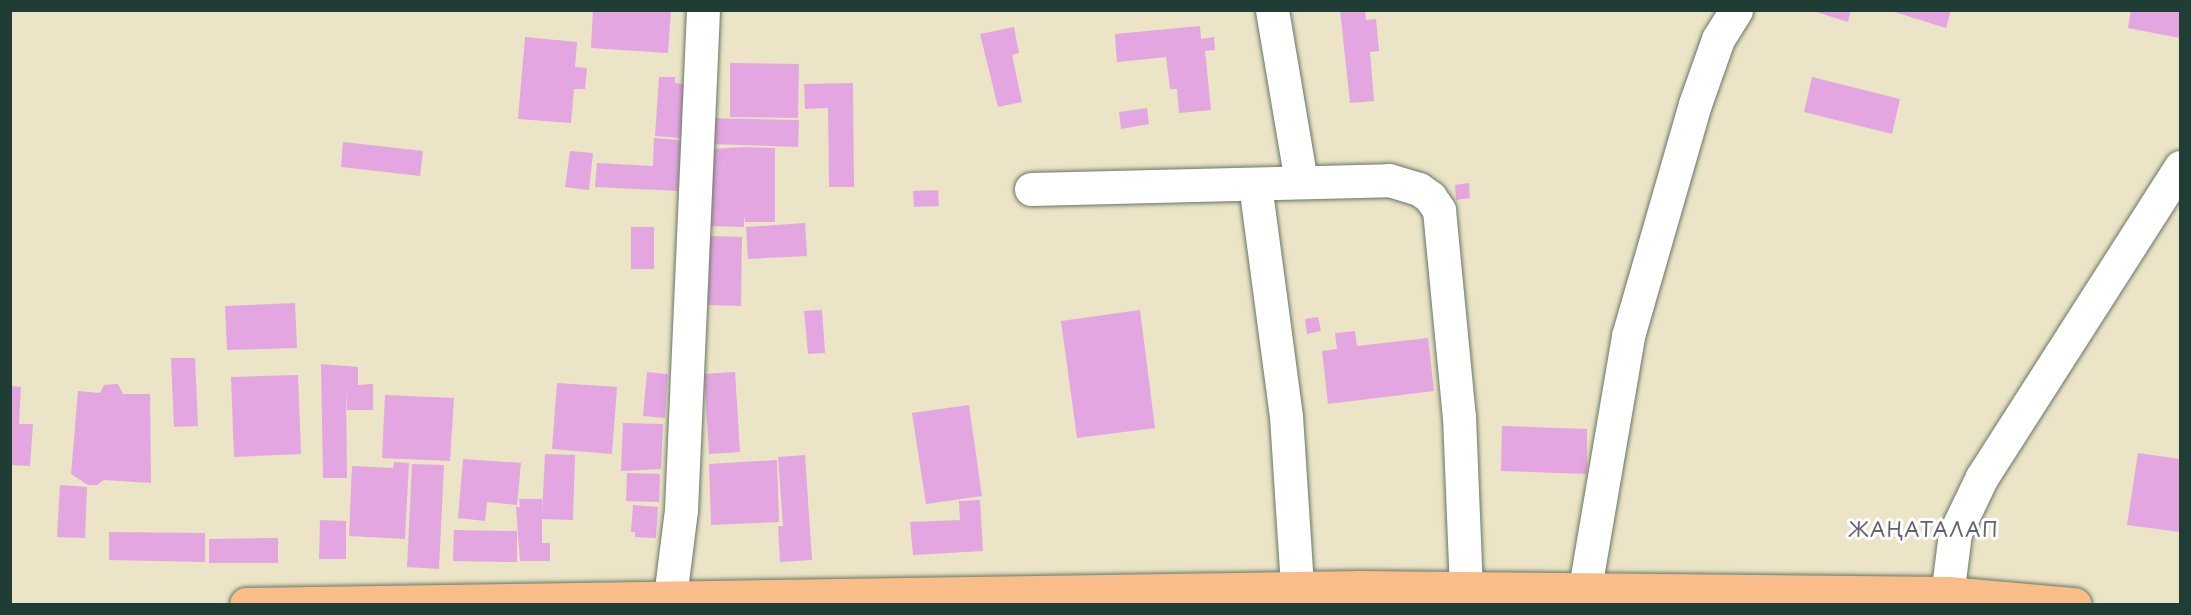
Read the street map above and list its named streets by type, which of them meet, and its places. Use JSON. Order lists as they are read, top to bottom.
{
  "districts": ["ЖАҢАТАЛАП"]
}
